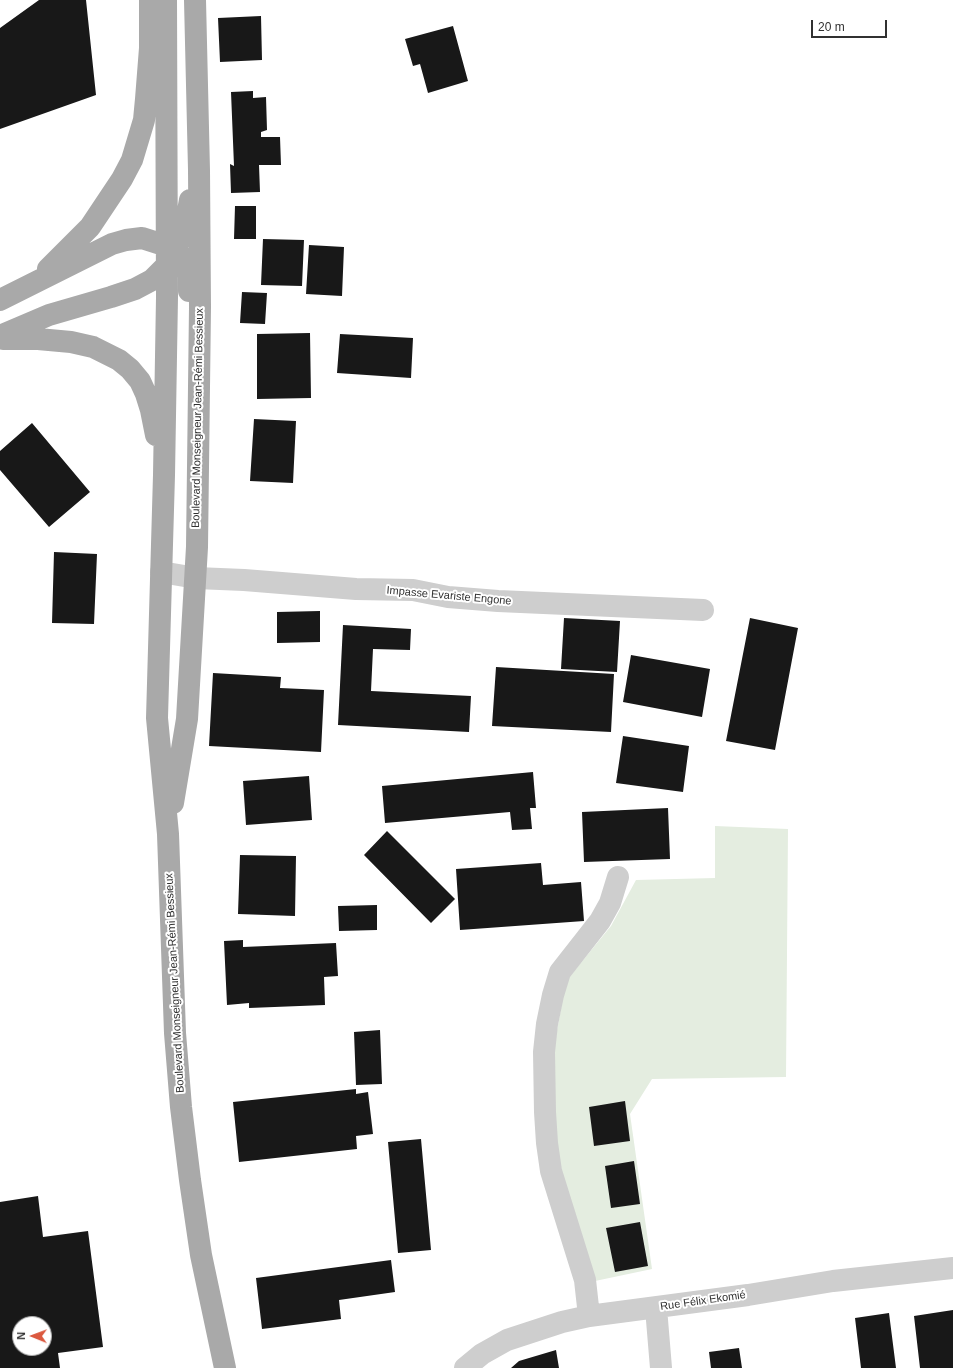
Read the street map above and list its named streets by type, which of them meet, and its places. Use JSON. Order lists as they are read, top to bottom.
{
  "streets": {
    "main road": ["Boulevard Monseigneur Jean-Rémi Bessieux"],
    "street": ["Impasse Evariste Engone", "Rue Félix Ekomié"]
  },
  "crossings": [
    ["Boulevard Monseigneur Jean-Rémi Bessieux", "Impasse Evariste Engone"]
  ],
  "scale_bar": "20 m",
  "north": "left"
}
